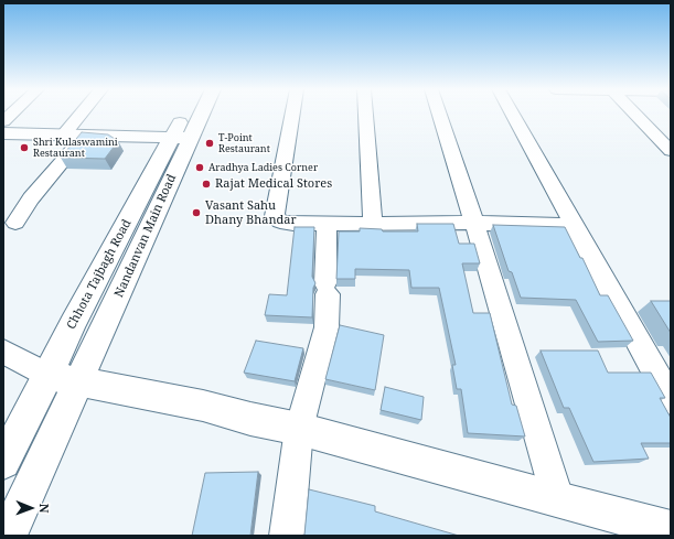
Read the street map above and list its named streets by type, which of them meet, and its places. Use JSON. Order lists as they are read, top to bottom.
{
  "streets": {
    "main road": ["Chhota Tajbagh Road"]
  },
  "places": [
    "T-Point Restaurant",
    "Shri Kulaswamini Restaurant",
    "Aradhya Ladies Corner",
    "Rajat Medical Stores",
    "Vasant Sahu Dhany Bhandar"
  ],
  "north": "right"
}
